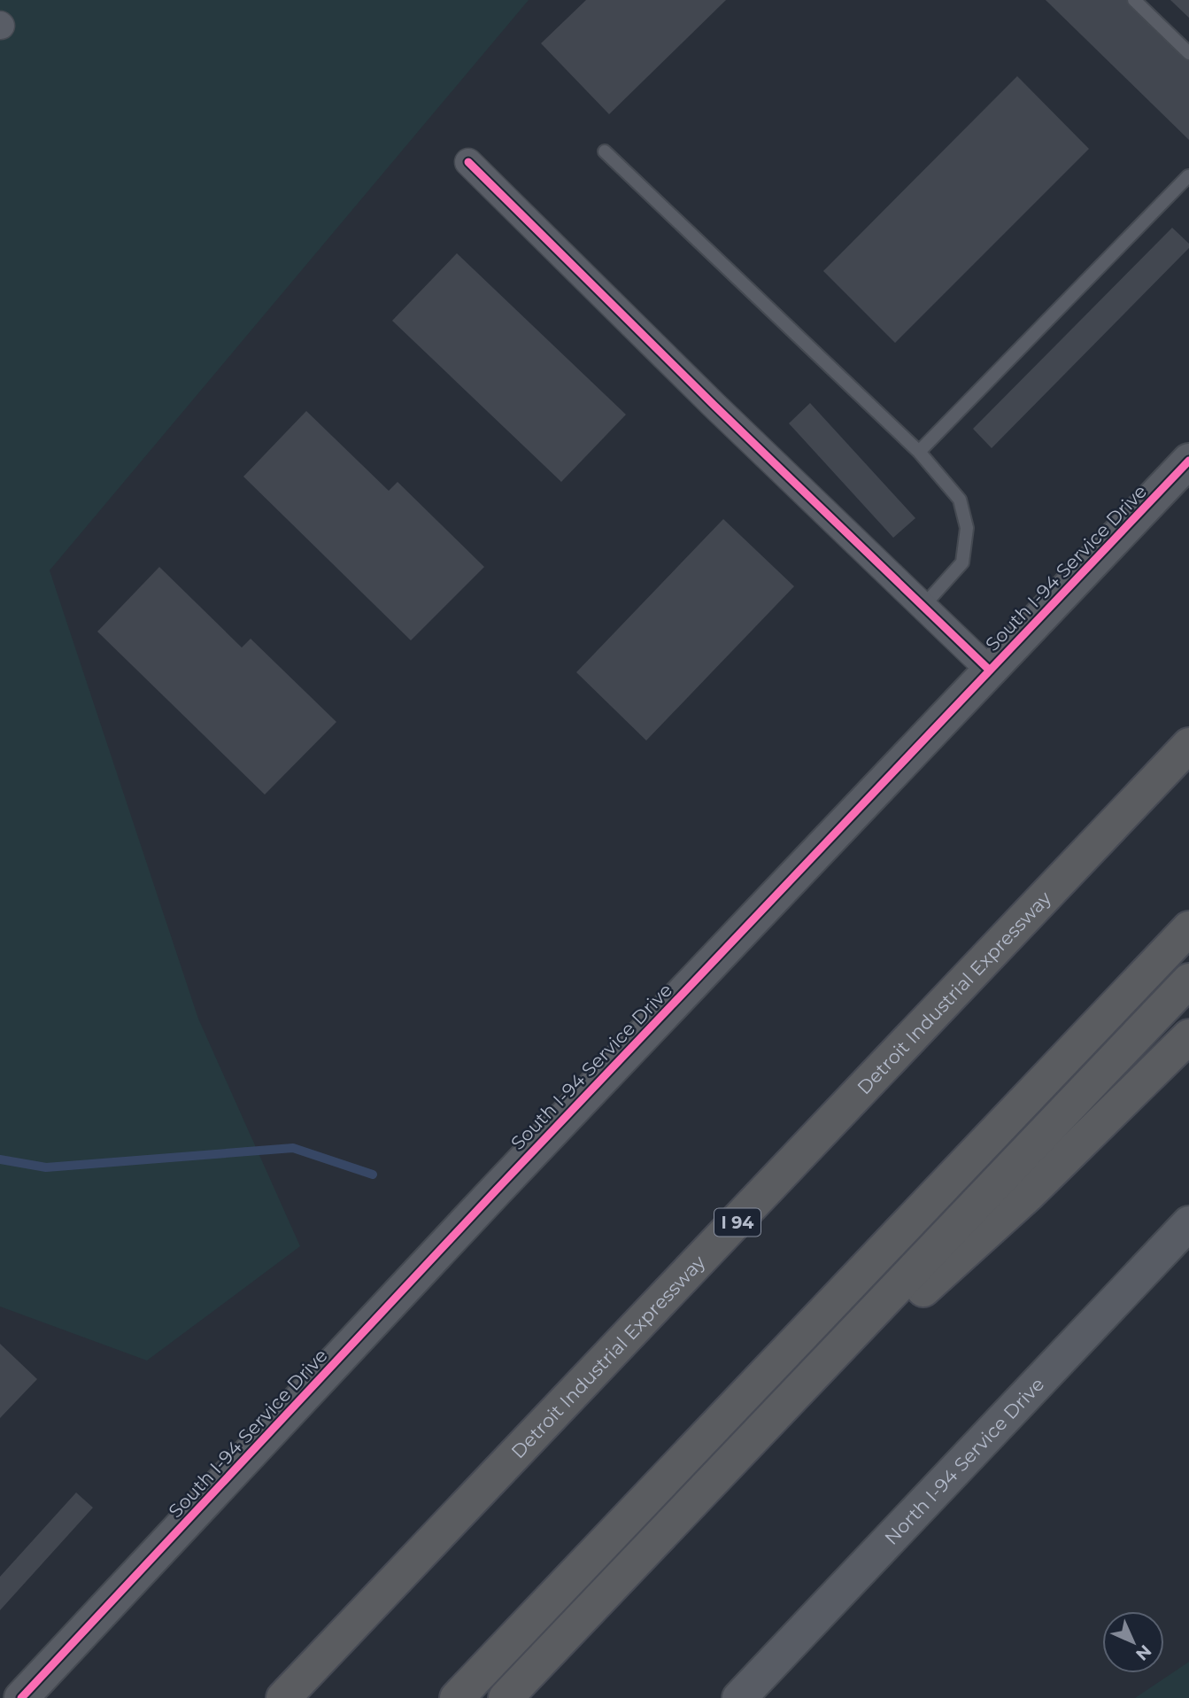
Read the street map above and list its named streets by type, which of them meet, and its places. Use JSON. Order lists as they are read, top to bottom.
{
  "streets": {
    "highway": ["Detroit Industrial Expressway", "I 94"],
    "street": ["South I-94 Service Drive", "North I-94 Service Drive"]
  },
  "north": "bottom right"
}
